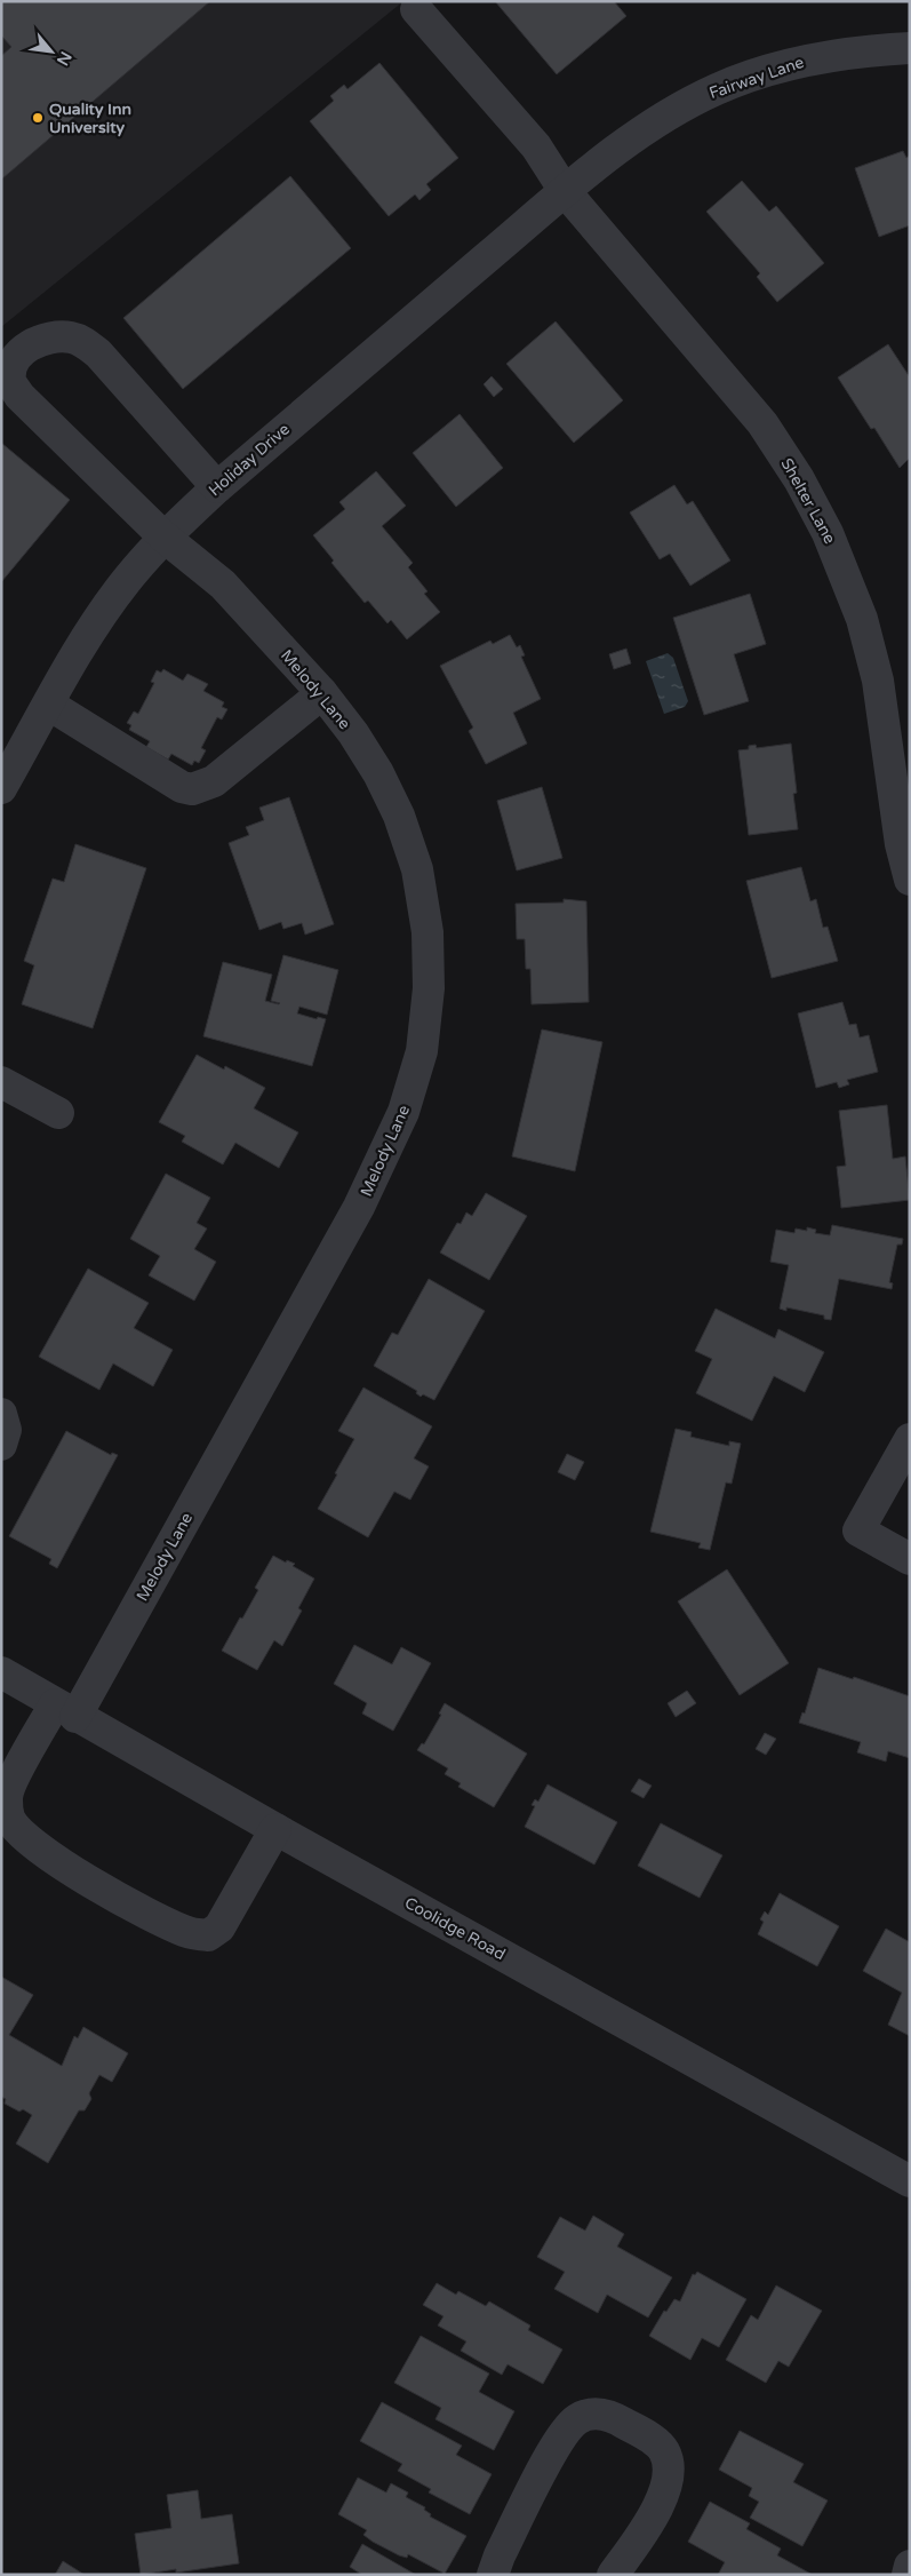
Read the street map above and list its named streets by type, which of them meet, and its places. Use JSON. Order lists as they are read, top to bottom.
{
  "streets": {
    "street": [
      "Fairway Lane",
      "Holiday Drive",
      "Shelter Lane",
      "Melody Lane",
      "Coolidge Road"
    ]
  },
  "crossings": [
    ["Fairway Lane", "Holiday Drive"],
    ["Fairway Lane", "Shelter Lane"],
    ["Holiday Drive", "Shelter Lane"],
    ["Holiday Drive", "Melody Lane"],
    ["Melody Lane", "Coolidge Road"]
  ],
  "places": ["Quality Inn University"],
  "north": "bottom right"
}
